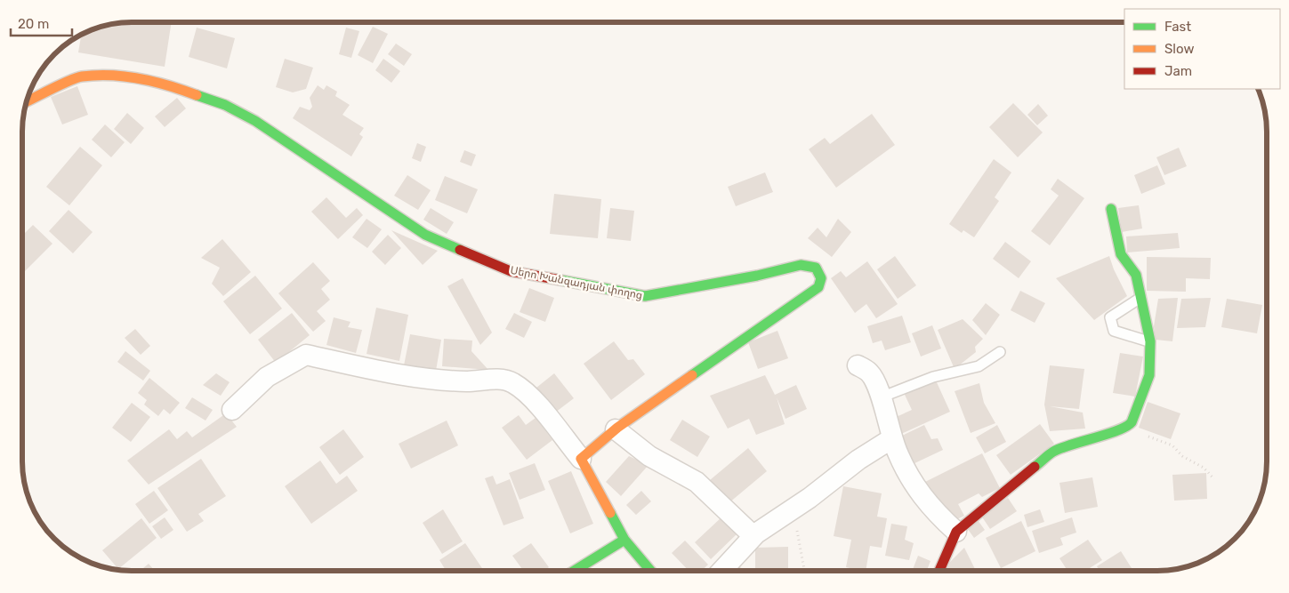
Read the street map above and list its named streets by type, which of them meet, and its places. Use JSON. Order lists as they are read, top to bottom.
{
  "streets": {
    "street": ["Սերո Խանզադյան փողոց"]
  },
  "legend": ["Fast", "Slow", "Jam"],
  "scale_bar": "20 m"
}
